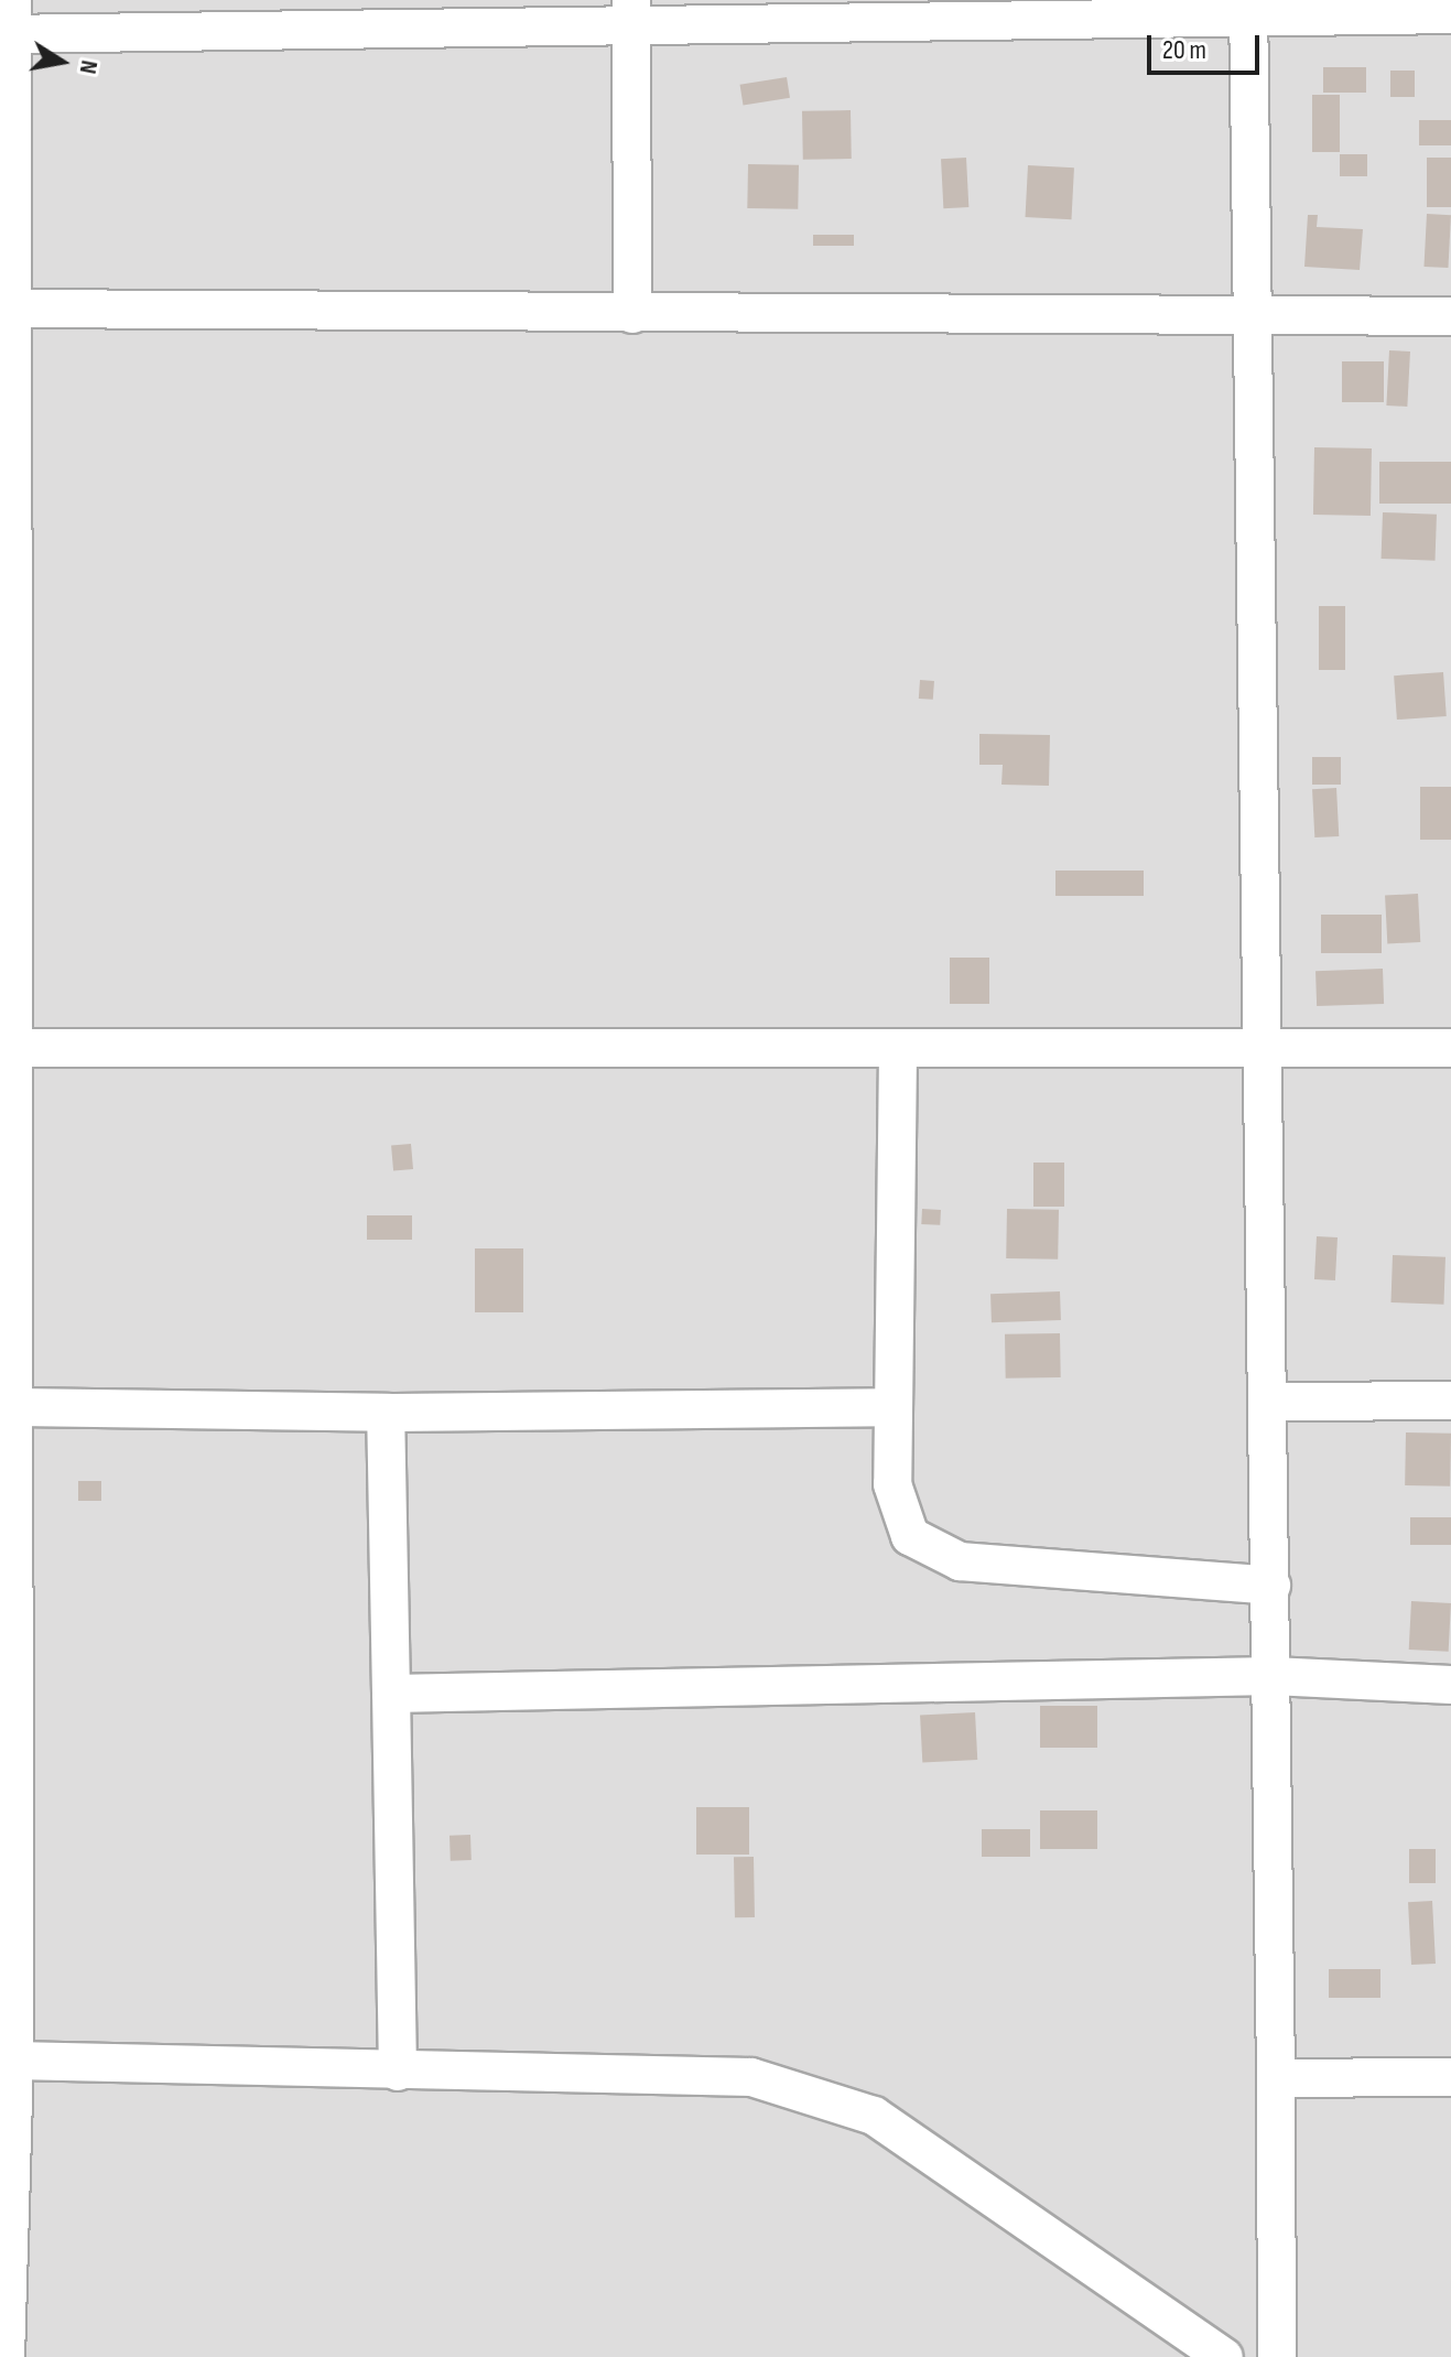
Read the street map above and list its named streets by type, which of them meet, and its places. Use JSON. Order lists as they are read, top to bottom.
{
  "scale_bar": "20 m",
  "north": "right"
}
